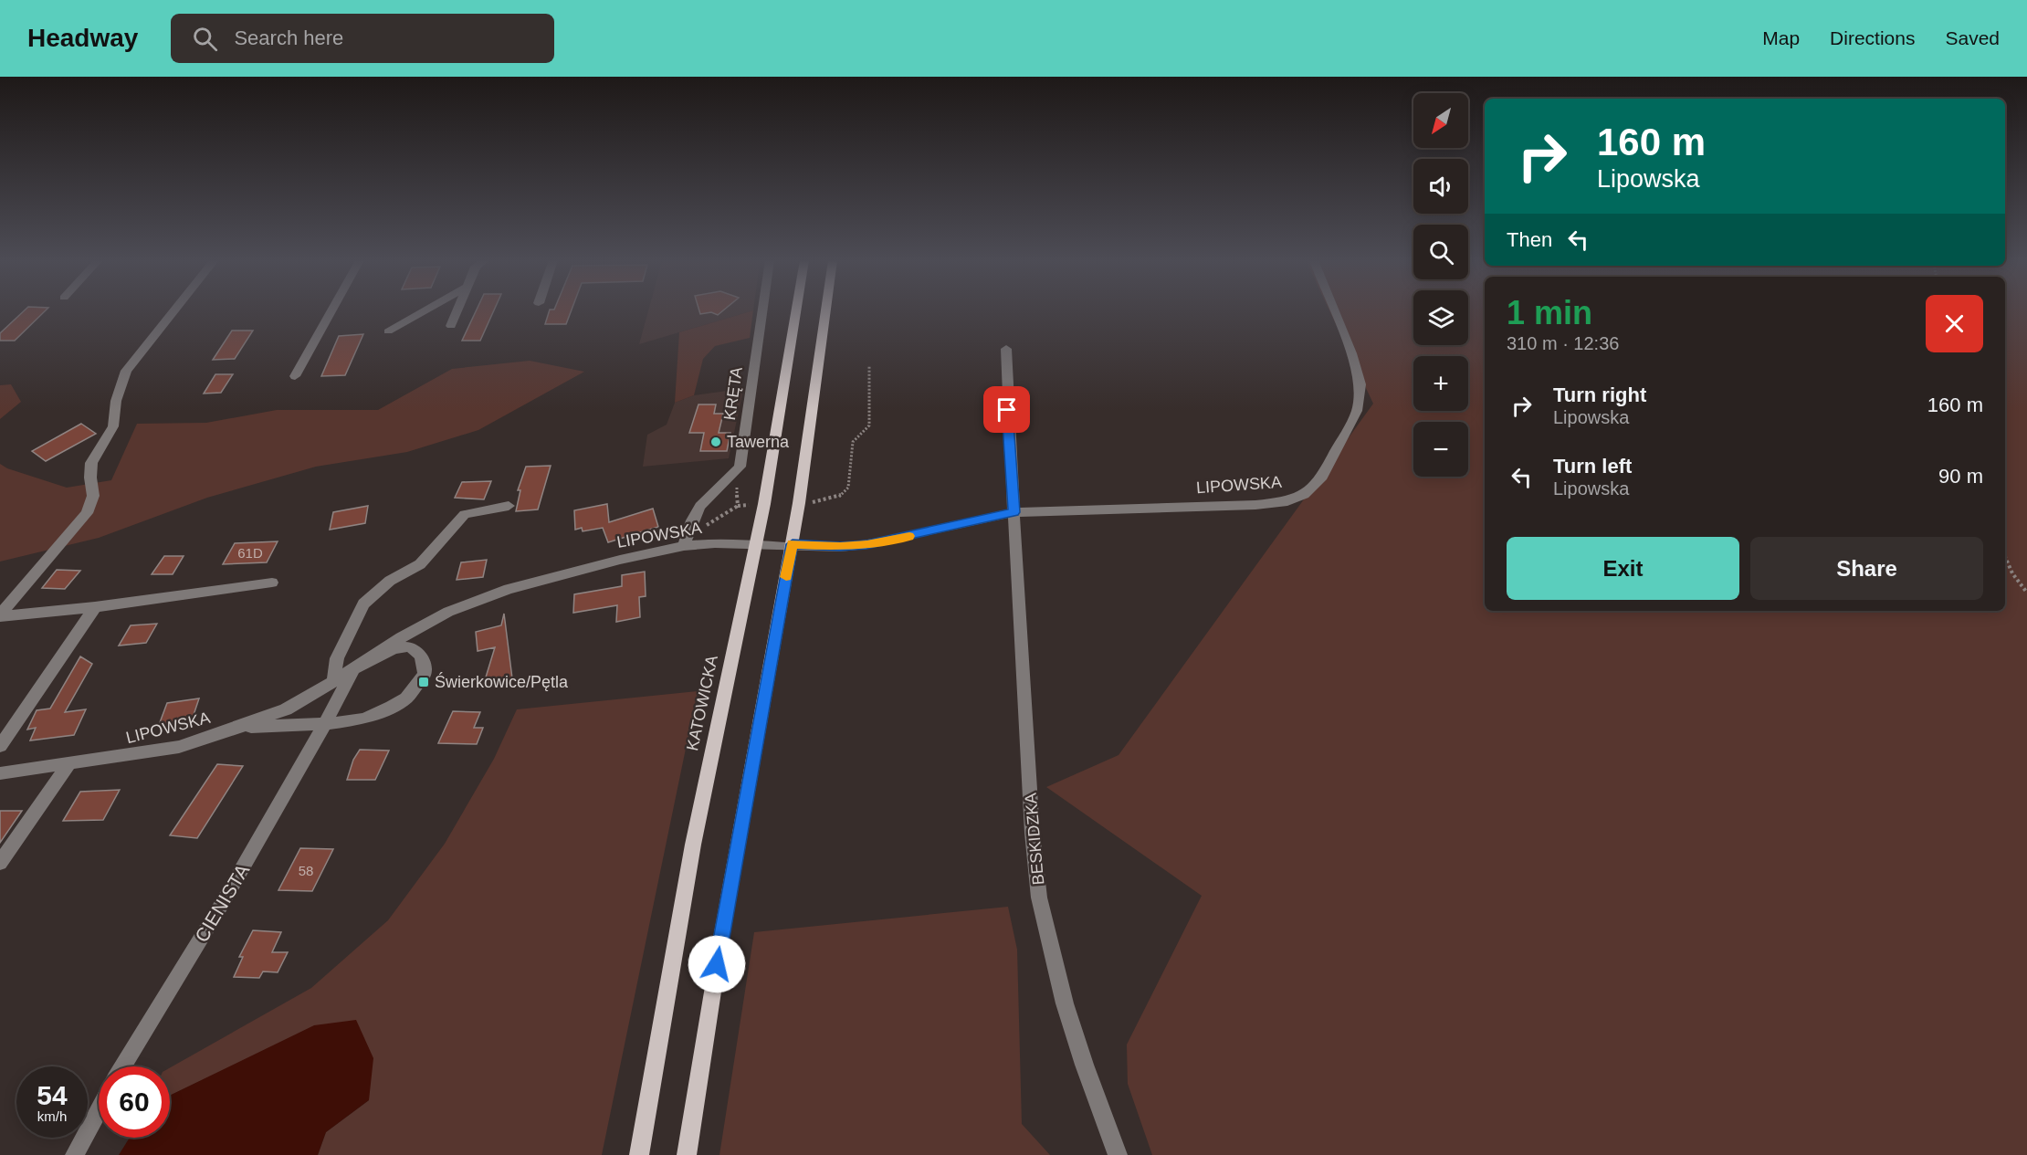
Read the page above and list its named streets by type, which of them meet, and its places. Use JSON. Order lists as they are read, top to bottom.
{
  "streets": {
    "main road": ["KATOWICKA"],
    "street": [
      "KRĘTA",
      "LIPOWSKA",
      "BESKIDZKA",
      "CIENISTA"
    ]
  },
  "crossings": [
    ["KRĘTA", "LIPOWSKA"],
    ["LIPOWSKA", "KATOWICKA"],
    ["LIPOWSKA", "BESKIDZKA"],
    ["LIPOWSKA", "CIENISTA"]
  ],
  "places": {
    "other": ["Tawerna"],
    "transit": ["Świerkowice/Pętla"]
  },
  "house_numbers": ["61D", "58"],
  "north": "bottom left",
  "page": {
    "header": "Headway",
    "search": "Search here",
    "nav": ["Map", "Directions", "Saved"],
    "map_buttons": ["+", "−"],
    "turn": ["160 m", "Lipowska"],
    "then": "Then",
    "heading": ["1 min", "310 m · 12:36"],
    "list": [
      {
        "name": "Turn right",
        "note": "Lipowska",
        "value": "160 m"
      },
      {
        "name": "Turn left",
        "note": "Lipowska",
        "value": "90 m"
      }
    ],
    "buttons": ["Exit", "Share"],
    "speed": "54 km/h",
    "limit": "60"
  }
}
